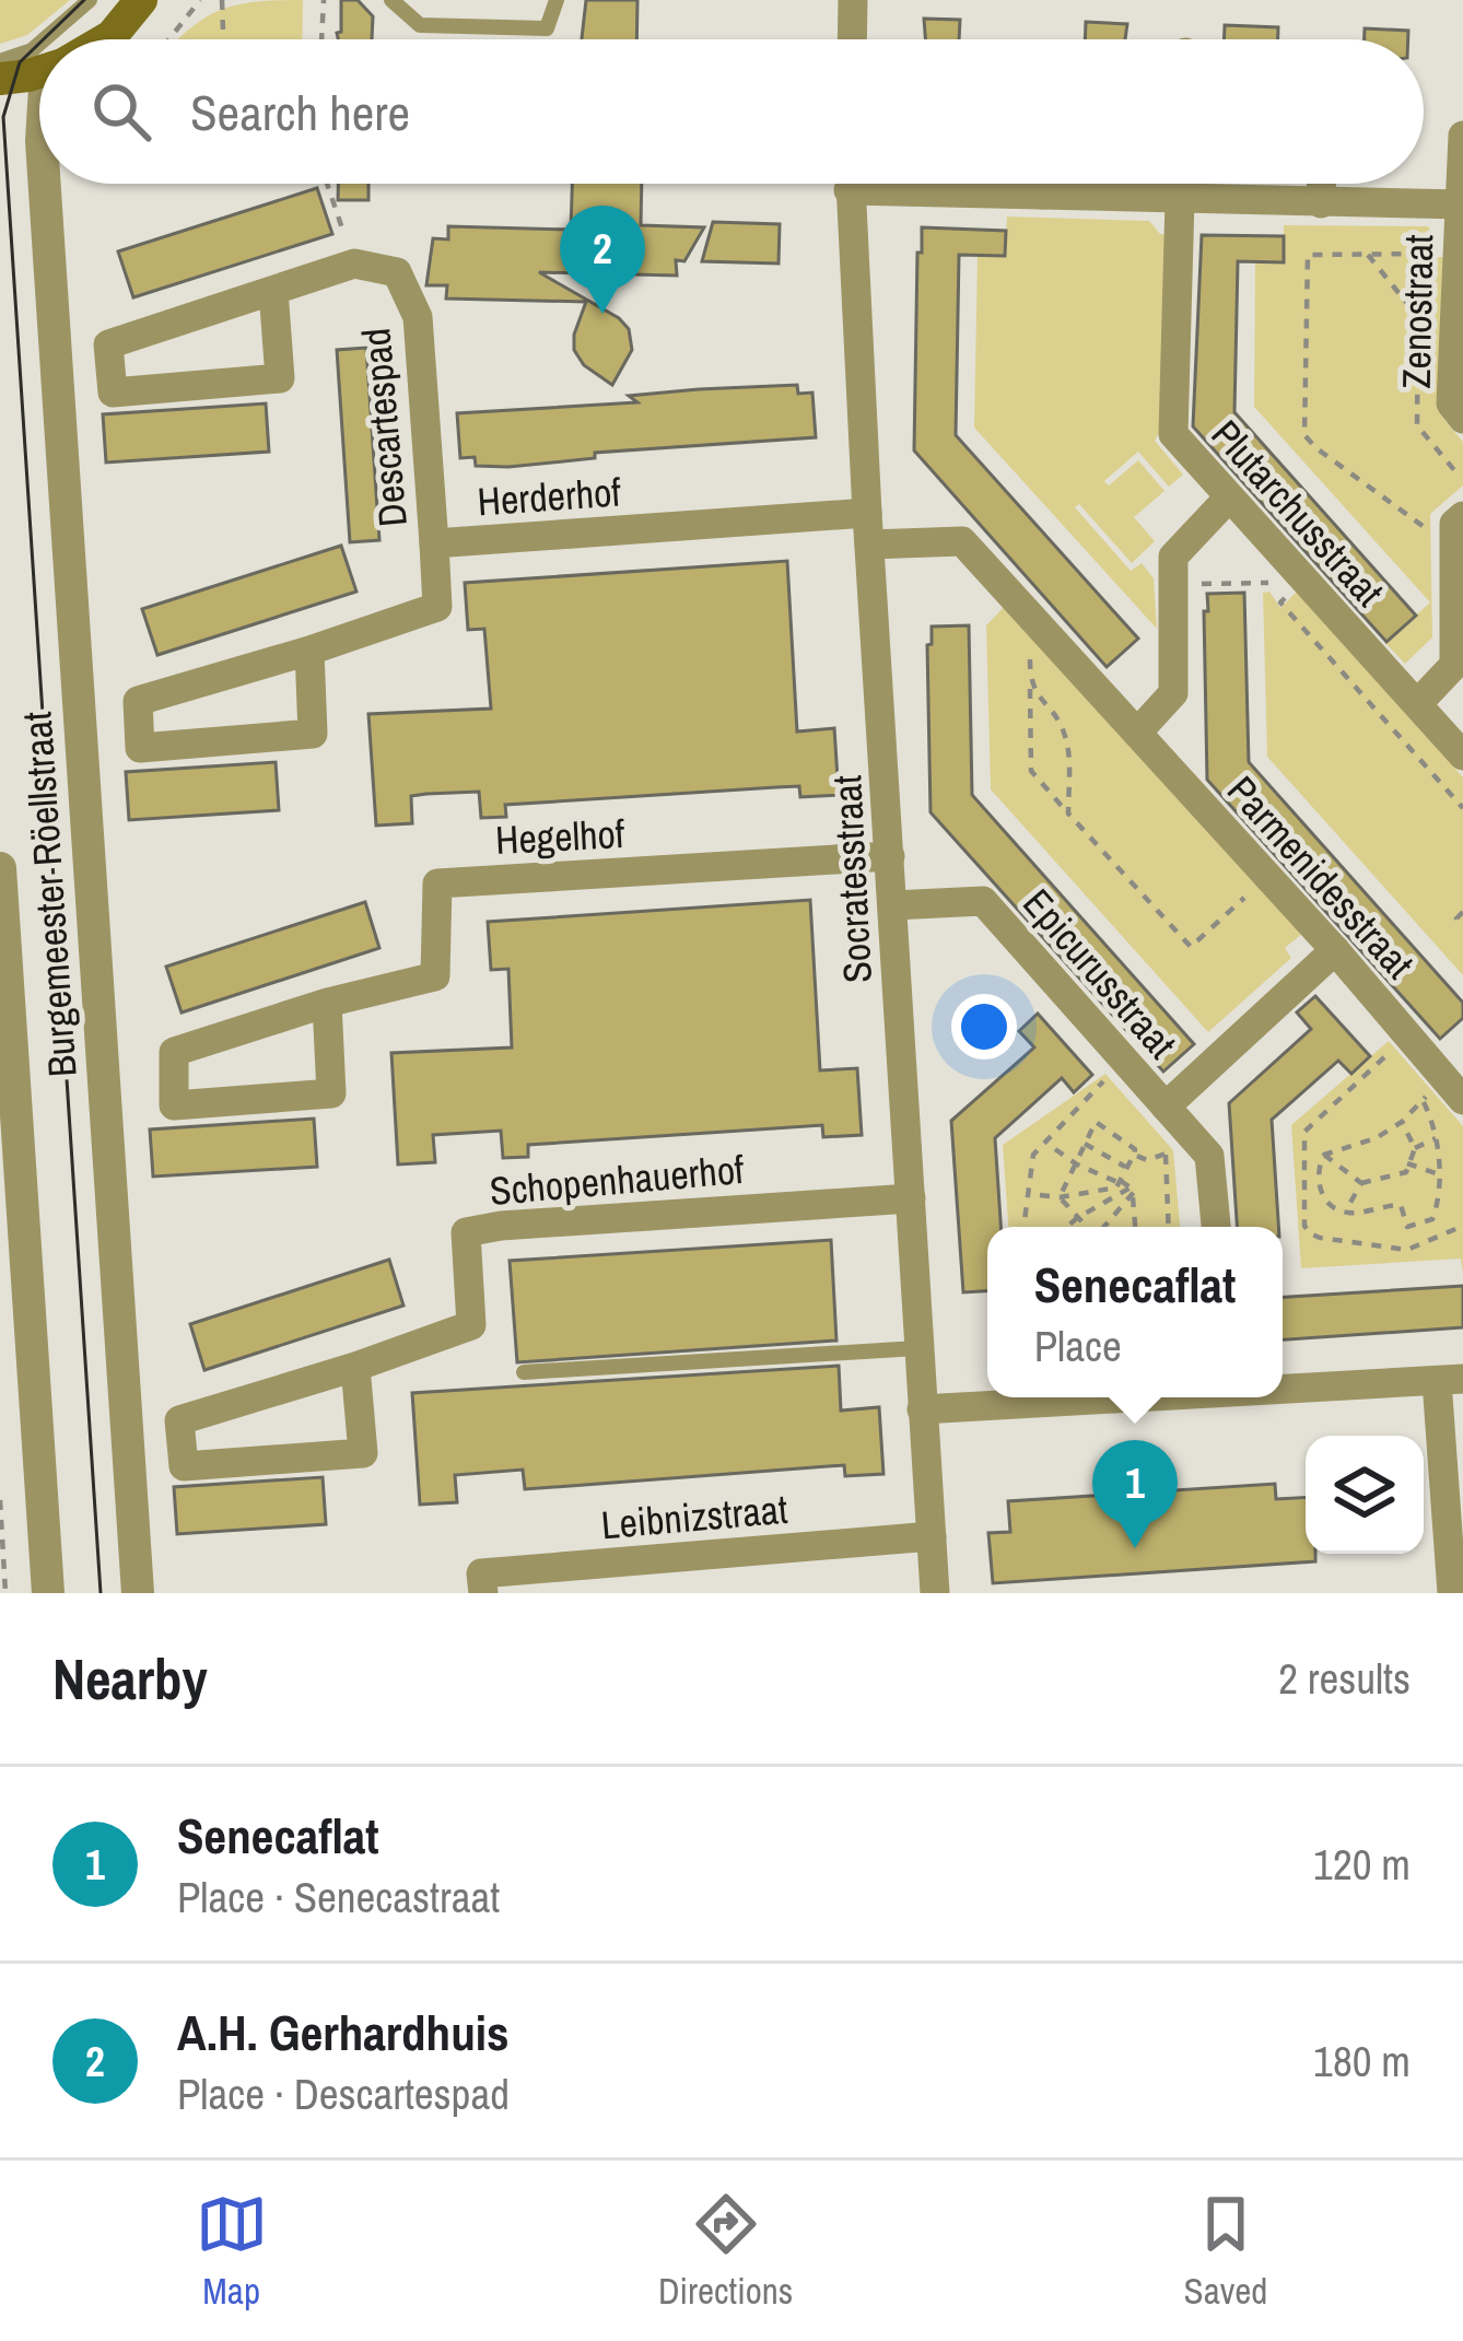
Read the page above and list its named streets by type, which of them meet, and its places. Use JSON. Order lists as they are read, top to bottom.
{
  "streets": {
    "street": [
      "Zenostraat",
      "Descartespad",
      "Herderhof",
      "Plutarchusstraat",
      "Hegelhof",
      "Parmenidesstraat",
      "Socratesstraat",
      "Burgemeester Röellstraat",
      "Epicurusstraat",
      "Schopenhauerhof",
      "Leibnizstraat"
    ]
  },
  "crossings": [
    ["Descartespad", "Herderhof"],
    ["Herderhof", "Socratesstraat"],
    ["Hegelhof", "Socratesstraat"],
    ["Parmenidesstraat", "Socratesstraat"],
    ["Parmenidesstraat", "Epicurusstraat"],
    ["Socratesstraat", "Epicurusstraat"],
    ["Socratesstraat", "Schopenhauerhof"],
    ["Socratesstraat", "Leibnizstraat"]
  ],
  "page": {
    "search": "Search here",
    "pins": ["2", "1"],
    "popup": ["Senecaflat", "Place"],
    "heading": ["Nearby", "2 results"],
    "list": [
      {
        "mark": "1",
        "name": "Senecaflat",
        "note": "Place · Senecastraat",
        "value": "120 m"
      },
      {
        "mark": "2",
        "name": "A.H. Gerhardhuis",
        "note": "Place · Descartespad",
        "value": "180 m"
      }
    ],
    "nav": ["Map", "Directions", "Saved"]
  }
}
